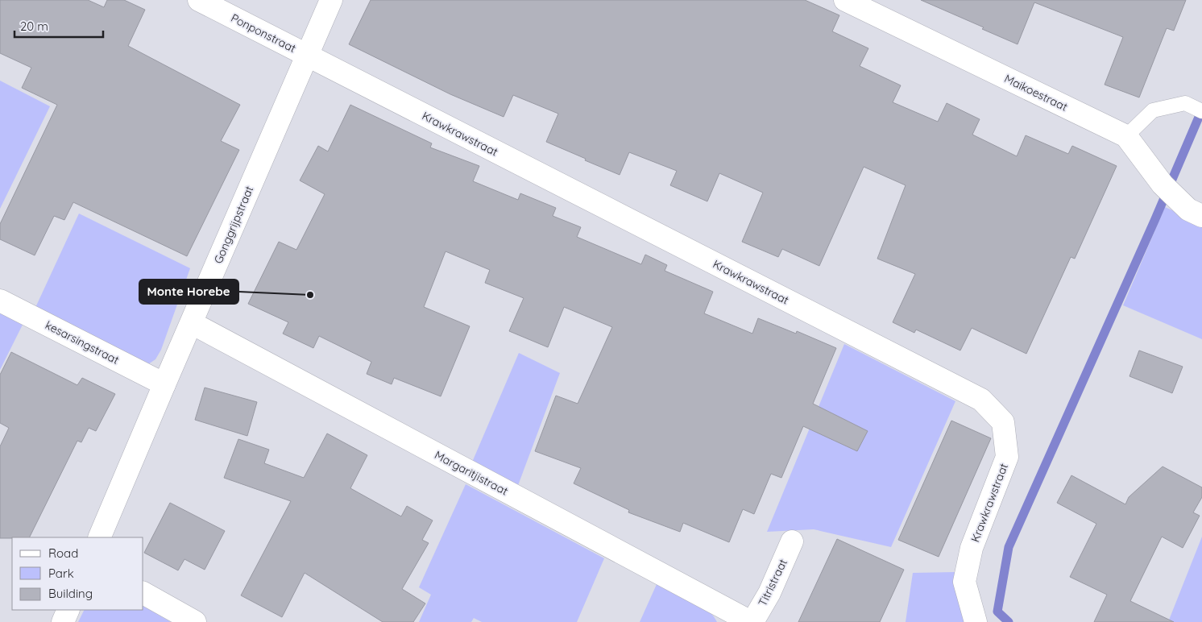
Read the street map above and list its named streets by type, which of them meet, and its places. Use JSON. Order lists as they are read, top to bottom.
{
  "streets": {
    "street": [
      "Ponponstraat",
      "Maikoestraat",
      "Krawkrawstraat",
      "Gonggrijpstraat",
      "kesarsingstraat",
      "Margaritjistraat",
      "Titristraat"
    ]
  },
  "crossings": [
    ["Ponponstraat", "Krawkrawstraat"],
    ["Ponponstraat", "Gonggrijpstraat"],
    ["Krawkrawstraat", "Gonggrijpstraat"],
    ["Gonggrijpstraat", "kesarsingstraat"],
    ["Gonggrijpstraat", "Margaritjistraat"],
    ["Margaritjistraat", "Titristraat"]
  ],
  "places": ["Monte Horebe"],
  "legend": ["Road", "Park", "Building"],
  "scale_bar": "20 m"
}
